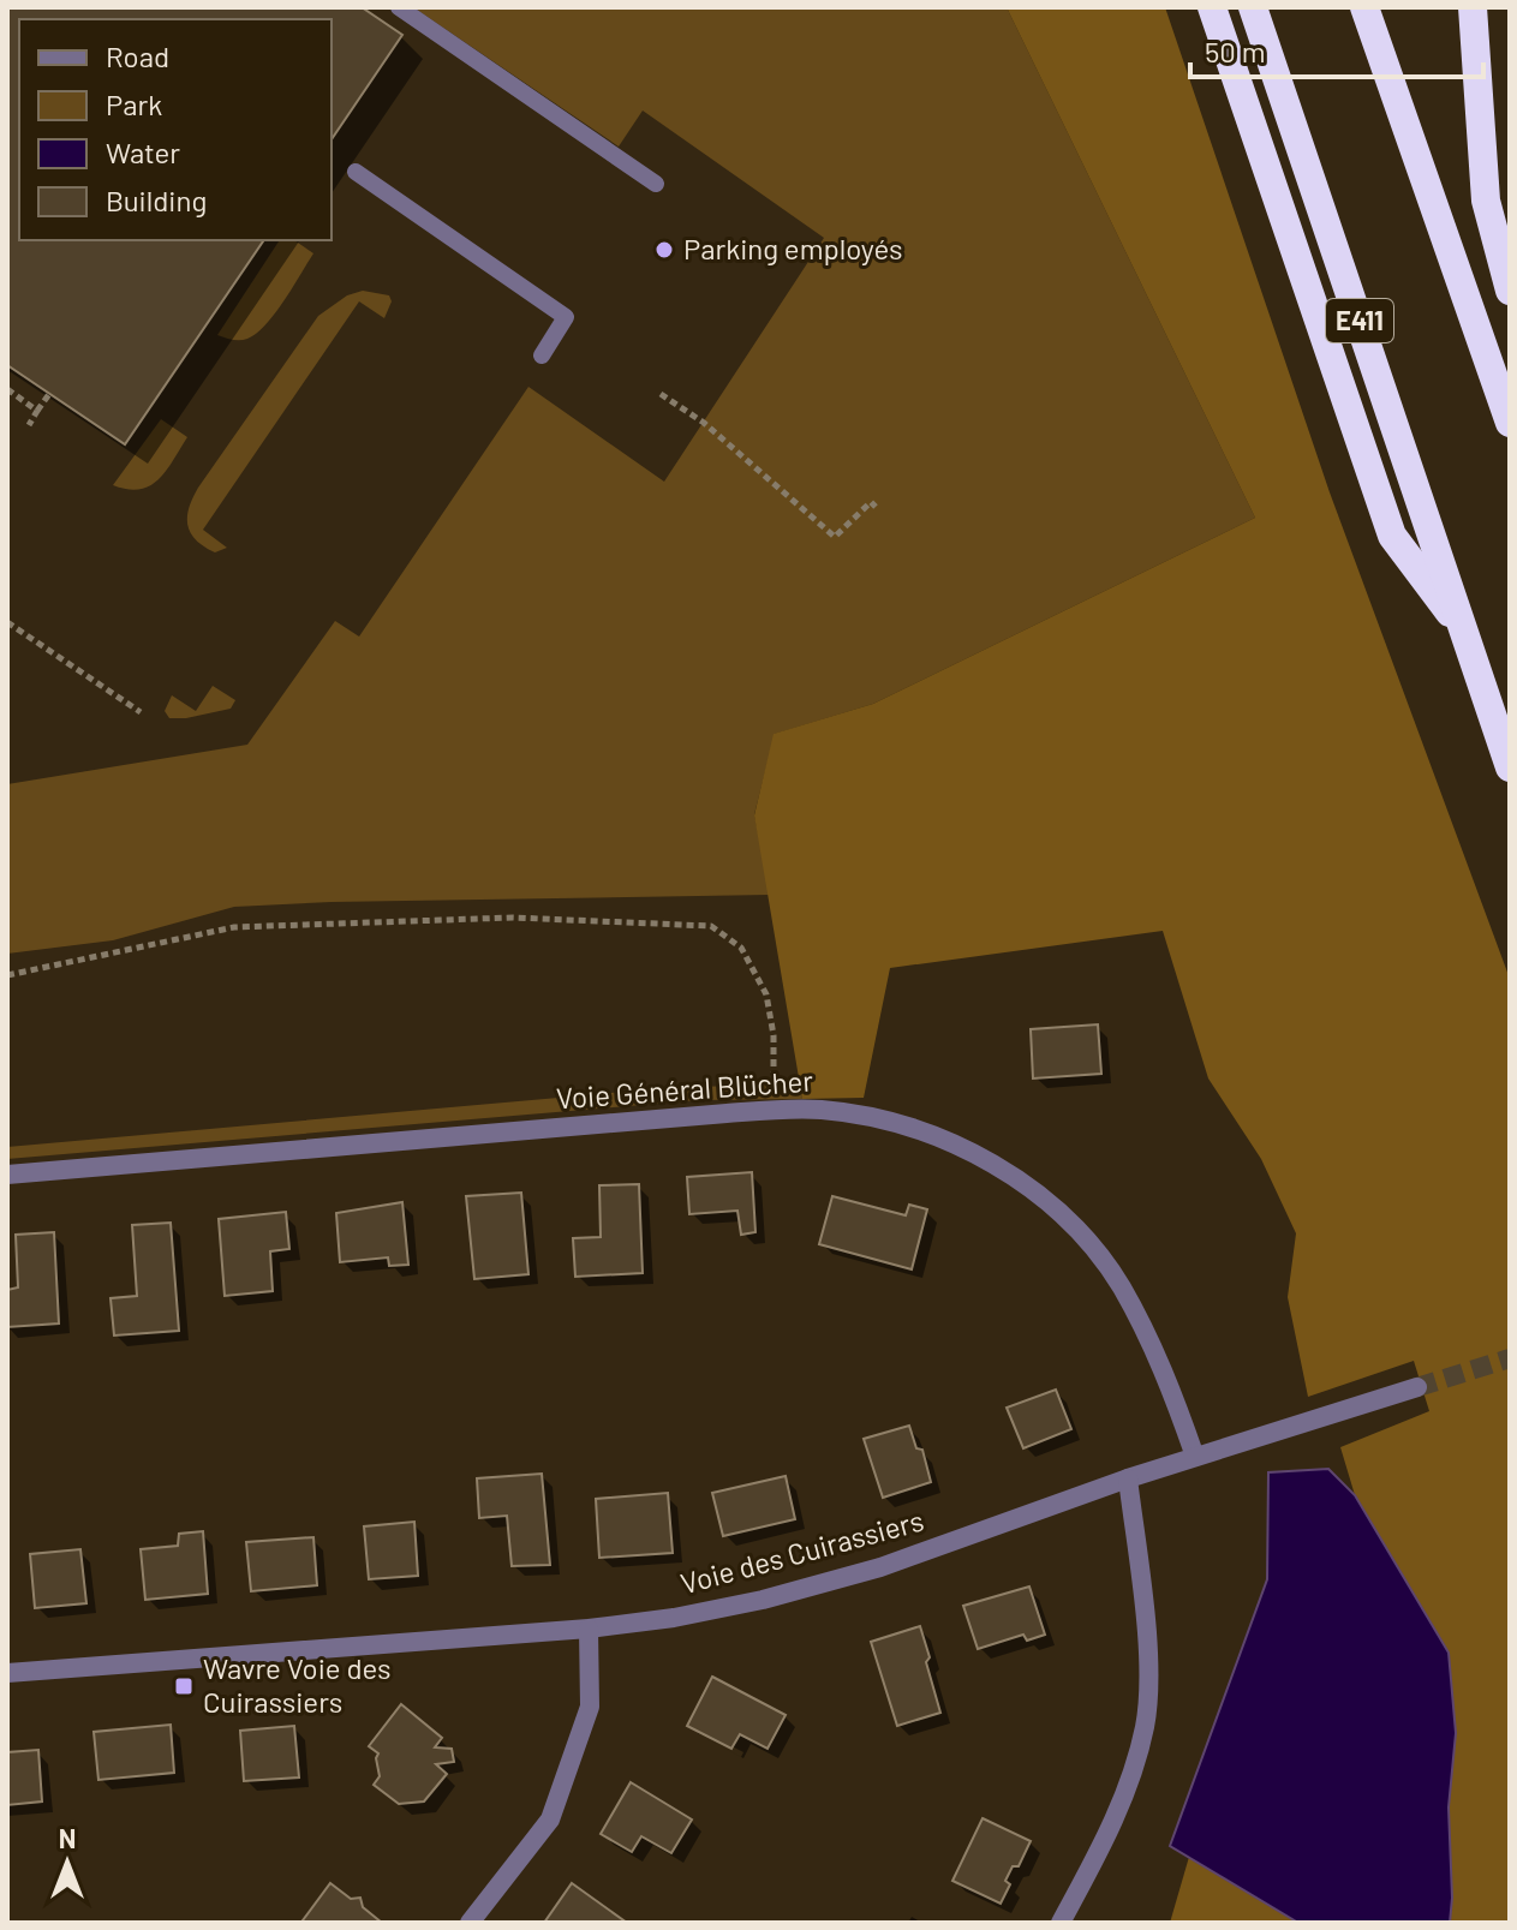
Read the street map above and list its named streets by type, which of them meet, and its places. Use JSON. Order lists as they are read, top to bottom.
{
  "streets": {
    "highway": ["E411"],
    "street": ["Voie Général Blücher", "Voie des Cuirassiers"]
  },
  "crossings": [
    ["Voie Général Blücher", "Voie des Cuirassiers"]
  ],
  "places": {
    "other": ["Parking employés"],
    "transit": ["Wavre Voie des Cuirassiers"]
  },
  "legend": [
    "Road",
    "Park",
    "Water",
    "Building"
  ],
  "scale_bar": "50 m",
  "north": "top"
}
